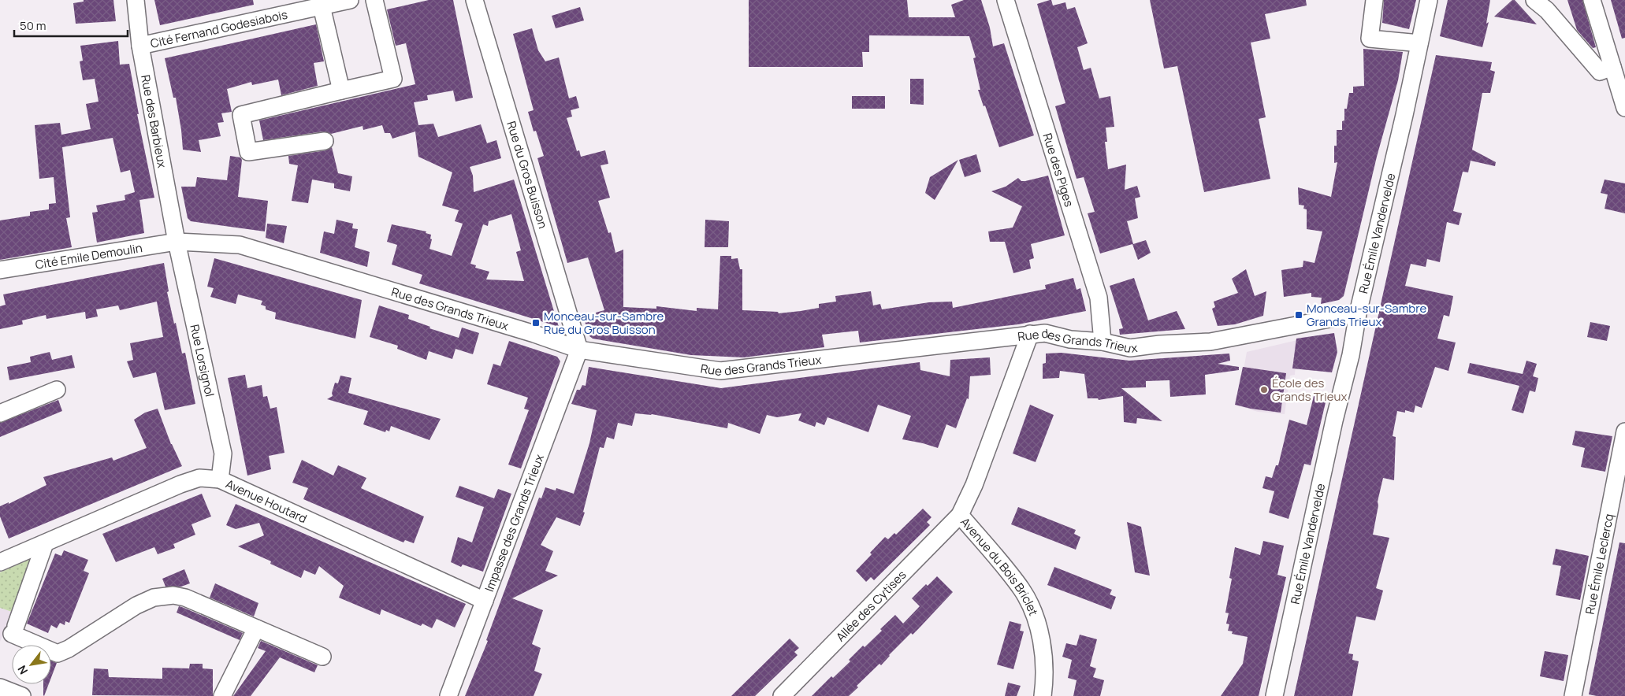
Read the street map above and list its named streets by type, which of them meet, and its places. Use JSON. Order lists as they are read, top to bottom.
{
  "streets": {
    "street": [
      "Cité Fernand Godesiabois",
      "Rue des Barbieux",
      "Rue des Piges",
      "Rue du Gros Buisson",
      "Rue Émile Vandervelde",
      "Cité Emile Demoulin",
      "Rue des Grands Trieux",
      "Rue Lorsignol",
      "Avenue Houtard",
      "Impasse des Grands Trieux",
      "Rue Émile Leclercq",
      "Avenue du Bois Briclet",
      "Allée des Cytises"
    ]
  },
  "crossings": [
    ["Cité Fernand Godesiabois", "Rue des Barbieux"],
    ["Rue des Barbieux", "Cité Emile Demoulin"],
    ["Rue des Barbieux", "Rue des Grands Trieux"],
    ["Rue des Barbieux", "Rue Lorsignol"],
    ["Rue des Piges", "Rue des Grands Trieux"],
    ["Rue du Gros Buisson", "Rue des Grands Trieux"],
    ["Rue du Gros Buisson", "Impasse des Grands Trieux"],
    ["Rue Émile Vandervelde", "Rue des Grands Trieux"],
    ["Cité Emile Demoulin", "Rue des Grands Trieux"],
    ["Cité Emile Demoulin", "Rue Lorsignol"],
    ["Rue des Grands Trieux", "Rue Lorsignol"],
    ["Rue des Grands Trieux", "Impasse des Grands Trieux"],
    ["Rue des Grands Trieux", "Avenue du Bois Briclet"],
    ["Rue Lorsignol", "Avenue Houtard"],
    ["Avenue Houtard", "Impasse des Grands Trieux"],
    ["Avenue du Bois Briclet", "Allée des Cytises"]
  ],
  "places": {
    "transit": ["Monceau-sur-Sambre Grands Trieux", "Monceau-sur-Sambre Rue du Gros Buisson"],
    "other": ["École des Grands Trieux"]
  },
  "scale_bar": "50 m",
  "north": "bottom left"
}
